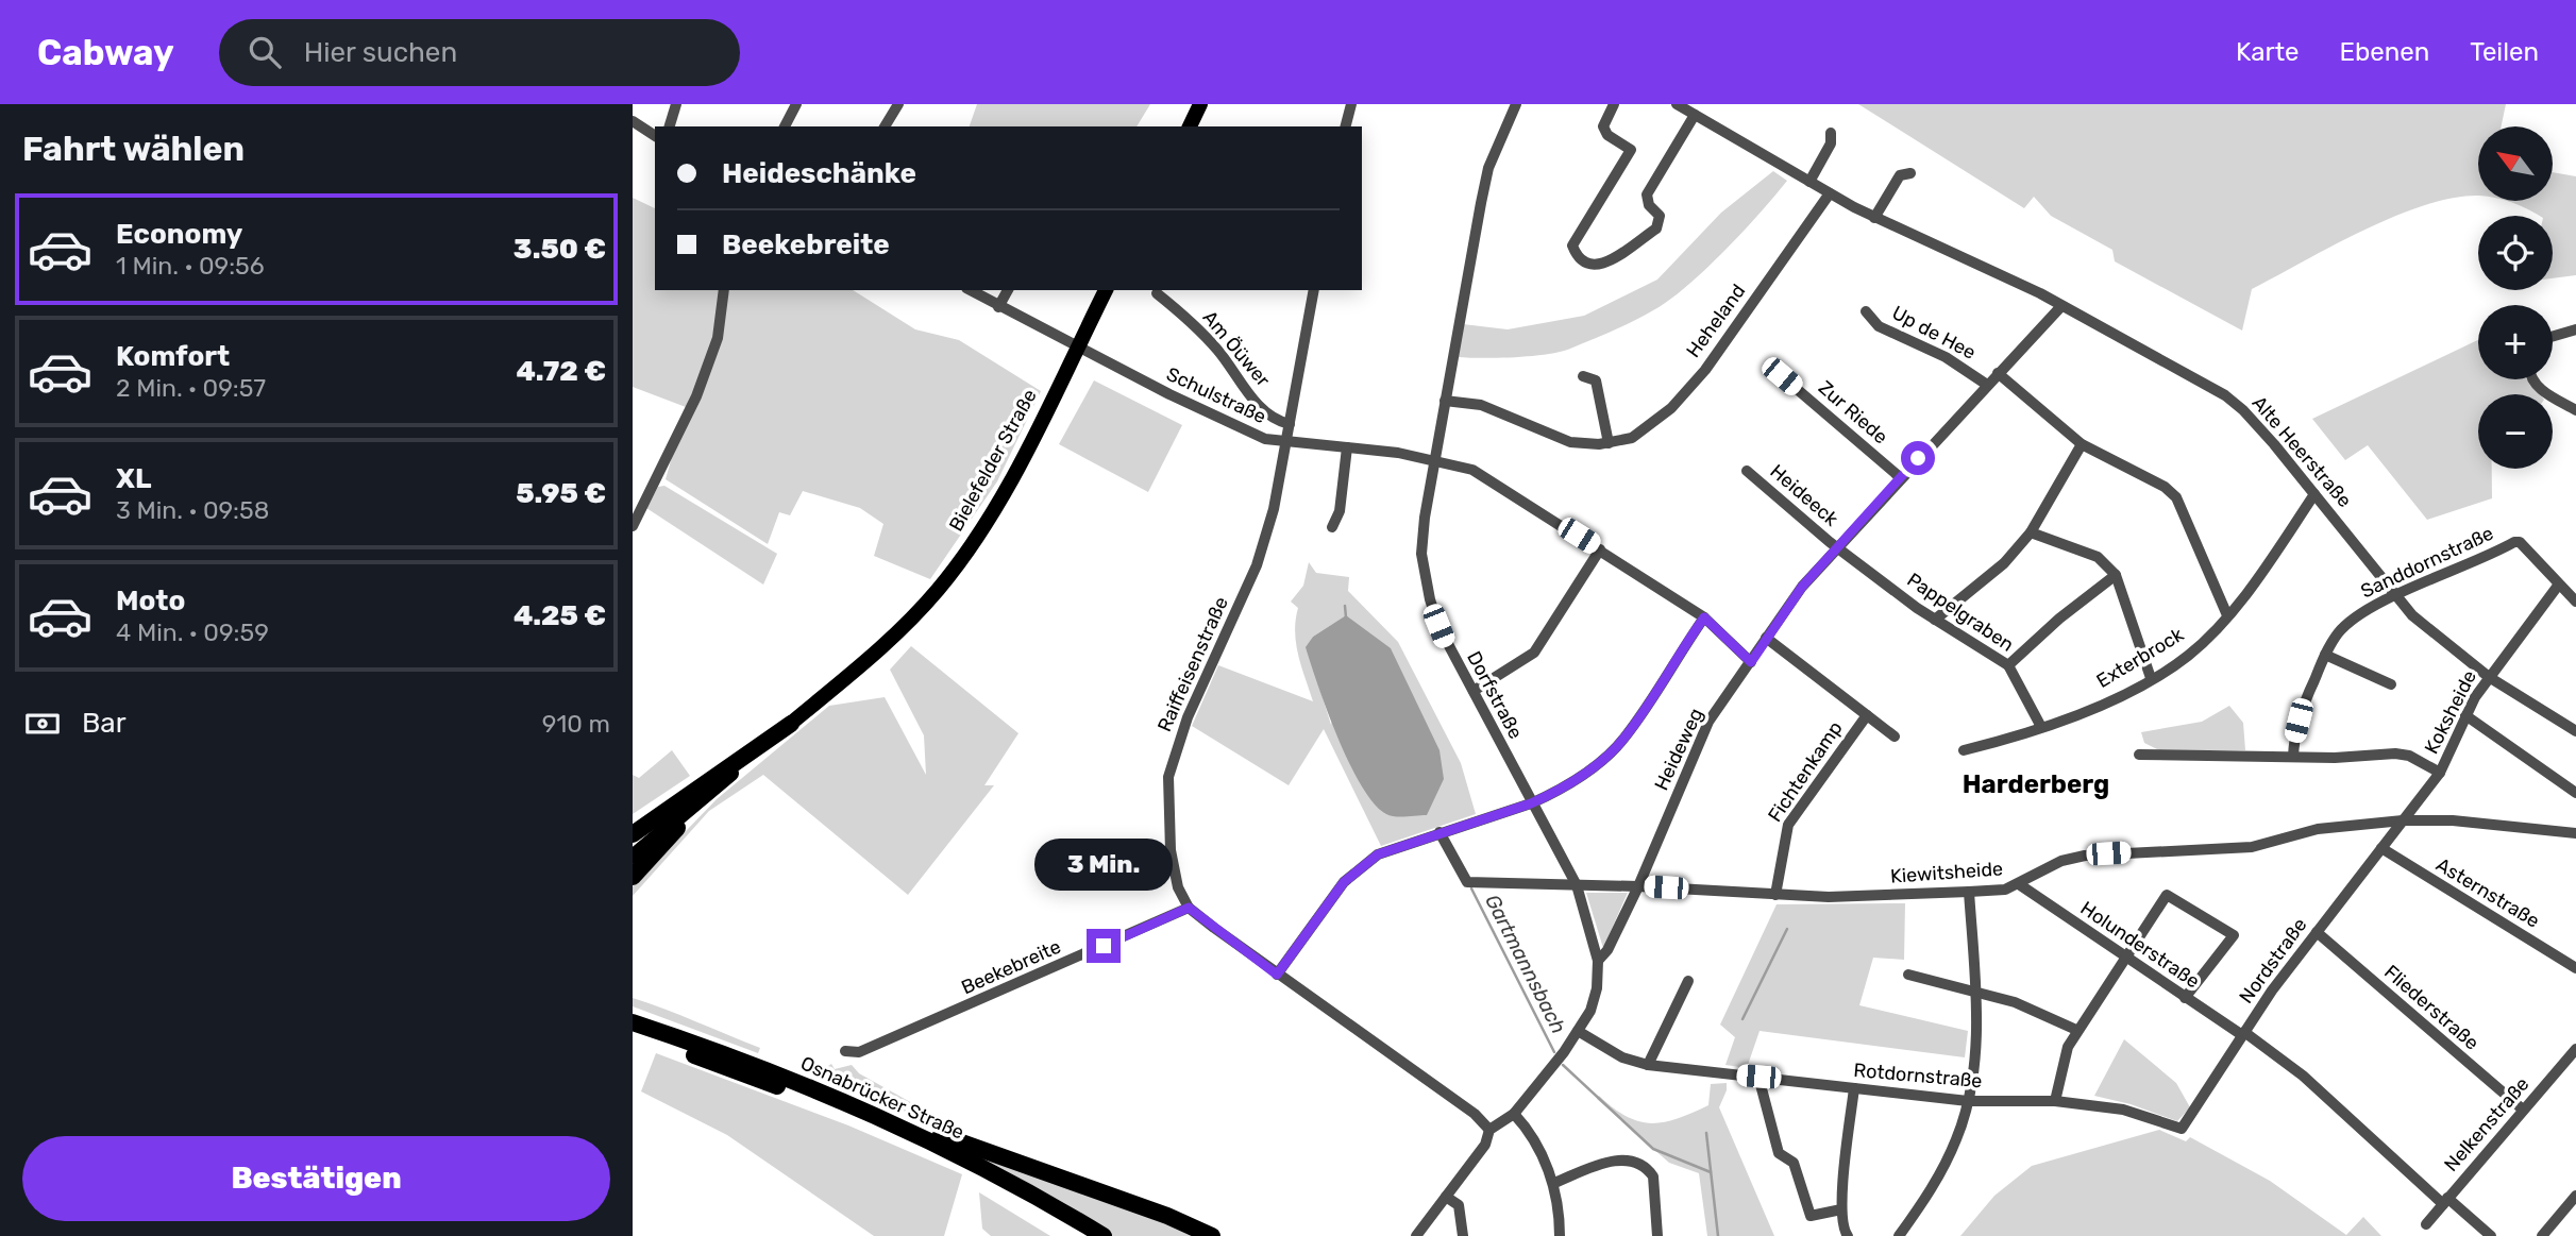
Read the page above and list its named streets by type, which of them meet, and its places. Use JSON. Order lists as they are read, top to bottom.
{
  "streets": {
    "highway": ["Osnabrücker Straße"],
    "main road": ["Bielefelder Straße"],
    "street": [
      "Heheland",
      "Up de Hee",
      "Am Öüwer",
      "Schulstraße",
      "Zur Riede",
      "Alte Heerstraße",
      "Heideeck",
      "Sanddornstraße",
      "Pappelgraben",
      "Exterbrock",
      "Raiffeisenstraße",
      "Dorfstraße",
      "Koksheide",
      "Heideweg",
      "Fichtenkamp",
      "Kiewitsheide",
      "Asternstraße",
      "Holunderstraße",
      "Nordstraße",
      "Beekebreite",
      "Fliederstraße",
      "Rotdornstraße",
      "Nelkenstraße"
    ]
  },
  "crossings": [
    ["Heheland", "Alte Heerstraße"],
    ["Heheland", "Dorfstraße"],
    ["Up de Hee", "Heideweg"],
    ["Am Öüwer", "Raiffeisenstraße"],
    ["Schulstraße", "Raiffeisenstraße"],
    ["Schulstraße", "Dorfstraße"],
    ["Schulstraße", "Heideweg"],
    ["Zur Riede", "Heideweg"],
    ["Alte Heerstraße", "Sanddornstraße"],
    ["Alte Heerstraße", "Exterbrock"],
    ["Alte Heerstraße", "Koksheide"],
    ["Alte Heerstraße", "Heideweg"],
    ["Heideeck", "Pappelgraben"],
    ["Heideeck", "Heideweg"],
    ["Sanddornstraße", "Koksheide"],
    ["Pappelgraben", "Exterbrock"],
    ["Pappelgraben", "Heideweg"],
    ["Raiffeisenstraße", "Beekebreite"],
    ["Dorfstraße", "Heideweg"],
    ["Dorfstraße", "Kiewitsheide"],
    ["Dorfstraße", "Rotdornstraße"],
    ["Koksheide", "Kiewitsheide"],
    ["Koksheide", "Nordstraße"],
    ["Heideweg", "Fichtenkamp"],
    ["Heideweg", "Kiewitsheide"],
    ["Fichtenkamp", "Kiewitsheide"],
    ["Kiewitsheide", "Holunderstraße"],
    ["Kiewitsheide", "Nordstraße"],
    ["Asternstraße", "Nordstraße"],
    ["Holunderstraße", "Nordstraße"],
    ["Holunderstraße", "Nelkenstraße"],
    ["Nordstraße", "Fliederstraße"],
    ["Nordstraße", "Rotdornstraße"],
    ["Fliederstraße", "Nelkenstraße"]
  ],
  "districts": ["Harderberg"],
  "water": ["Gartmannsbach"],
  "north": "top left",
  "page": {
    "header": "Cabway",
    "search": "Hier suchen",
    "nav": ["Karte", "Ebenen", "Teilen"],
    "heading": "Fahrt wählen",
    "map_buttons": ["+", "−"],
    "banner": ["Heideschänke", "Beekebreite"],
    "list": [
      {
        "name": "Economy",
        "note": "1 Min. · 09:56",
        "value": "3.50 €"
      },
      {
        "name": "Komfort",
        "note": "2 Min. · 09:57",
        "value": "4.72 €"
      },
      {
        "name": "XL",
        "note": "3 Min. · 09:58",
        "value": "5.95 €"
      },
      {
        "name": "Moto",
        "note": "4 Min. · 09:59",
        "value": "4.25 €"
      }
    ],
    "pay": ["Bar", "910 m"],
    "bubble": "3 Min.",
    "buttons": "Bestätigen"
  }
}
